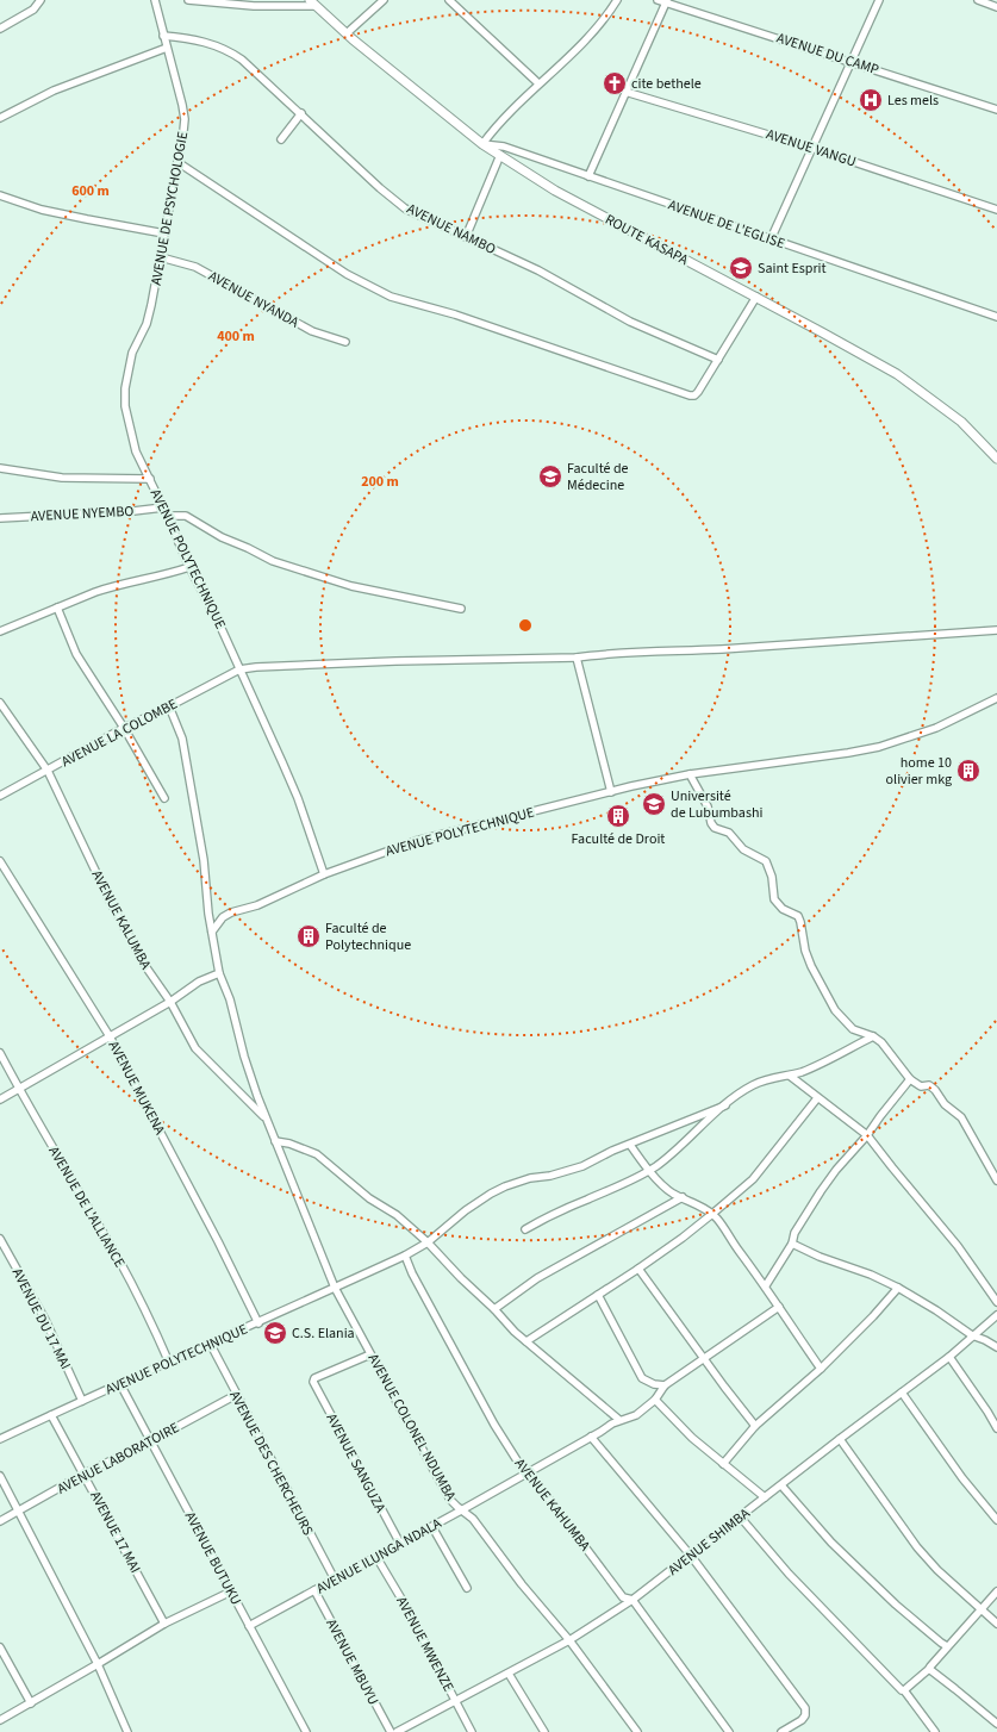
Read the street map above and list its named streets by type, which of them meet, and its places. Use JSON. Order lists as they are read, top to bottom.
{
  "streets": {
    "main road": ["ROUTE KASAPA"],
    "street": [
      "AVENUE DU CAMP",
      "AVENUE VANGU",
      "AVENUE DE PSYCHOLOGIE",
      "AVENUE DE L'EGLISE",
      "AVENUE NAMBO",
      "AVENUE NYANDA",
      "AVENUE NYEMBO",
      "AVENUE POLYTECHNIQUE",
      "AVENUE LA COLOMBE",
      "AVENUE KALUMBA",
      "AVENUE MUKENA",
      "AVENUE DE L'ALLIANCE",
      "AVENUE DU 17 MAI",
      "AVENUE COLONEL NDUMBA",
      "AVENUE LABORATOIRE",
      "AVENUE DES CHERCHEURS",
      "AVENUE SANGUZA",
      "AVENUE KAHUMBA",
      "AVENUE 17 MAI",
      "AVENUE SHIMBA",
      "AVENUE ILUNGA NDALA",
      "AVENUE BUTUKU",
      "AVENUE MWENZE",
      "AVENUE MBUYU"
    ]
  },
  "crossings": [
    ["AVENUE DE PSYCHOLOGIE", "AVENUE NAMBO"],
    ["AVENUE DE PSYCHOLOGIE", "AVENUE NYANDA"],
    ["AVENUE DE PSYCHOLOGIE", "AVENUE POLYTECHNIQUE"],
    ["AVENUE DE L'EGLISE", "ROUTE KASAPA"],
    ["AVENUE NYEMBO", "AVENUE POLYTECHNIQUE"],
    ["AVENUE POLYTECHNIQUE", "AVENUE LA COLOMBE"],
    ["AVENUE POLYTECHNIQUE", "AVENUE MUKENA"],
    ["AVENUE POLYTECHNIQUE", "AVENUE DE L'ALLIANCE"],
    ["AVENUE POLYTECHNIQUE", "AVENUE DU 17 MAI"],
    ["AVENUE POLYTECHNIQUE", "AVENUE COLONEL NDUMBA"],
    ["AVENUE POLYTECHNIQUE", "AVENUE DES CHERCHEURS"],
    ["AVENUE POLYTECHNIQUE", "AVENUE KAHUMBA"],
    ["AVENUE POLYTECHNIQUE", "AVENUE 17 MAI"],
    ["AVENUE POLYTECHNIQUE", "AVENUE BUTUKU"],
    ["AVENUE LA COLOMBE", "AVENUE KALUMBA"],
    ["AVENUE LA COLOMBE", "AVENUE COLONEL NDUMBA"],
    ["AVENUE KALUMBA", "AVENUE COLONEL NDUMBA"],
    ["AVENUE COLONEL NDUMBA", "AVENUE SANGUZA"],
    ["AVENUE COLONEL NDUMBA", "AVENUE SHIMBA"],
    ["AVENUE COLONEL NDUMBA", "AVENUE ILUNGA NDALA"],
    ["AVENUE LABORATOIRE", "AVENUE DES CHERCHEURS"],
    ["AVENUE LABORATOIRE", "AVENUE 17 MAI"],
    ["AVENUE LABORATOIRE", "AVENUE BUTUKU"],
    ["AVENUE DES CHERCHEURS", "AVENUE ILUNGA NDALA"],
    ["AVENUE SANGUZA", "AVENUE ILUNGA NDALA"],
    ["AVENUE KAHUMBA", "AVENUE SHIMBA"],
    ["AVENUE KAHUMBA", "AVENUE ILUNGA NDALA"],
    ["AVENUE SHIMBA", "AVENUE MWENZE"],
    ["AVENUE ILUNGA NDALA", "AVENUE BUTUKU"],
    ["AVENUE ILUNGA NDALA", "AVENUE MWENZE"],
    ["AVENUE ILUNGA NDALA", "AVENUE MBUYU"]
  ],
  "places": {
    "church": ["cite bethele"],
    "hospital": ["Les mels"],
    "school or university": [
      "Saint Esprit",
      "Faculté de Médecine",
      "Université de Lubumbashi",
      "C.S. Elania"
    ],
    "building": ["home 10 olivier mkg", "Faculté de Droit", "Faculté de Polytechnique"]
  },
  "rings": ["600 m", "400 m", "200 m"]
}
